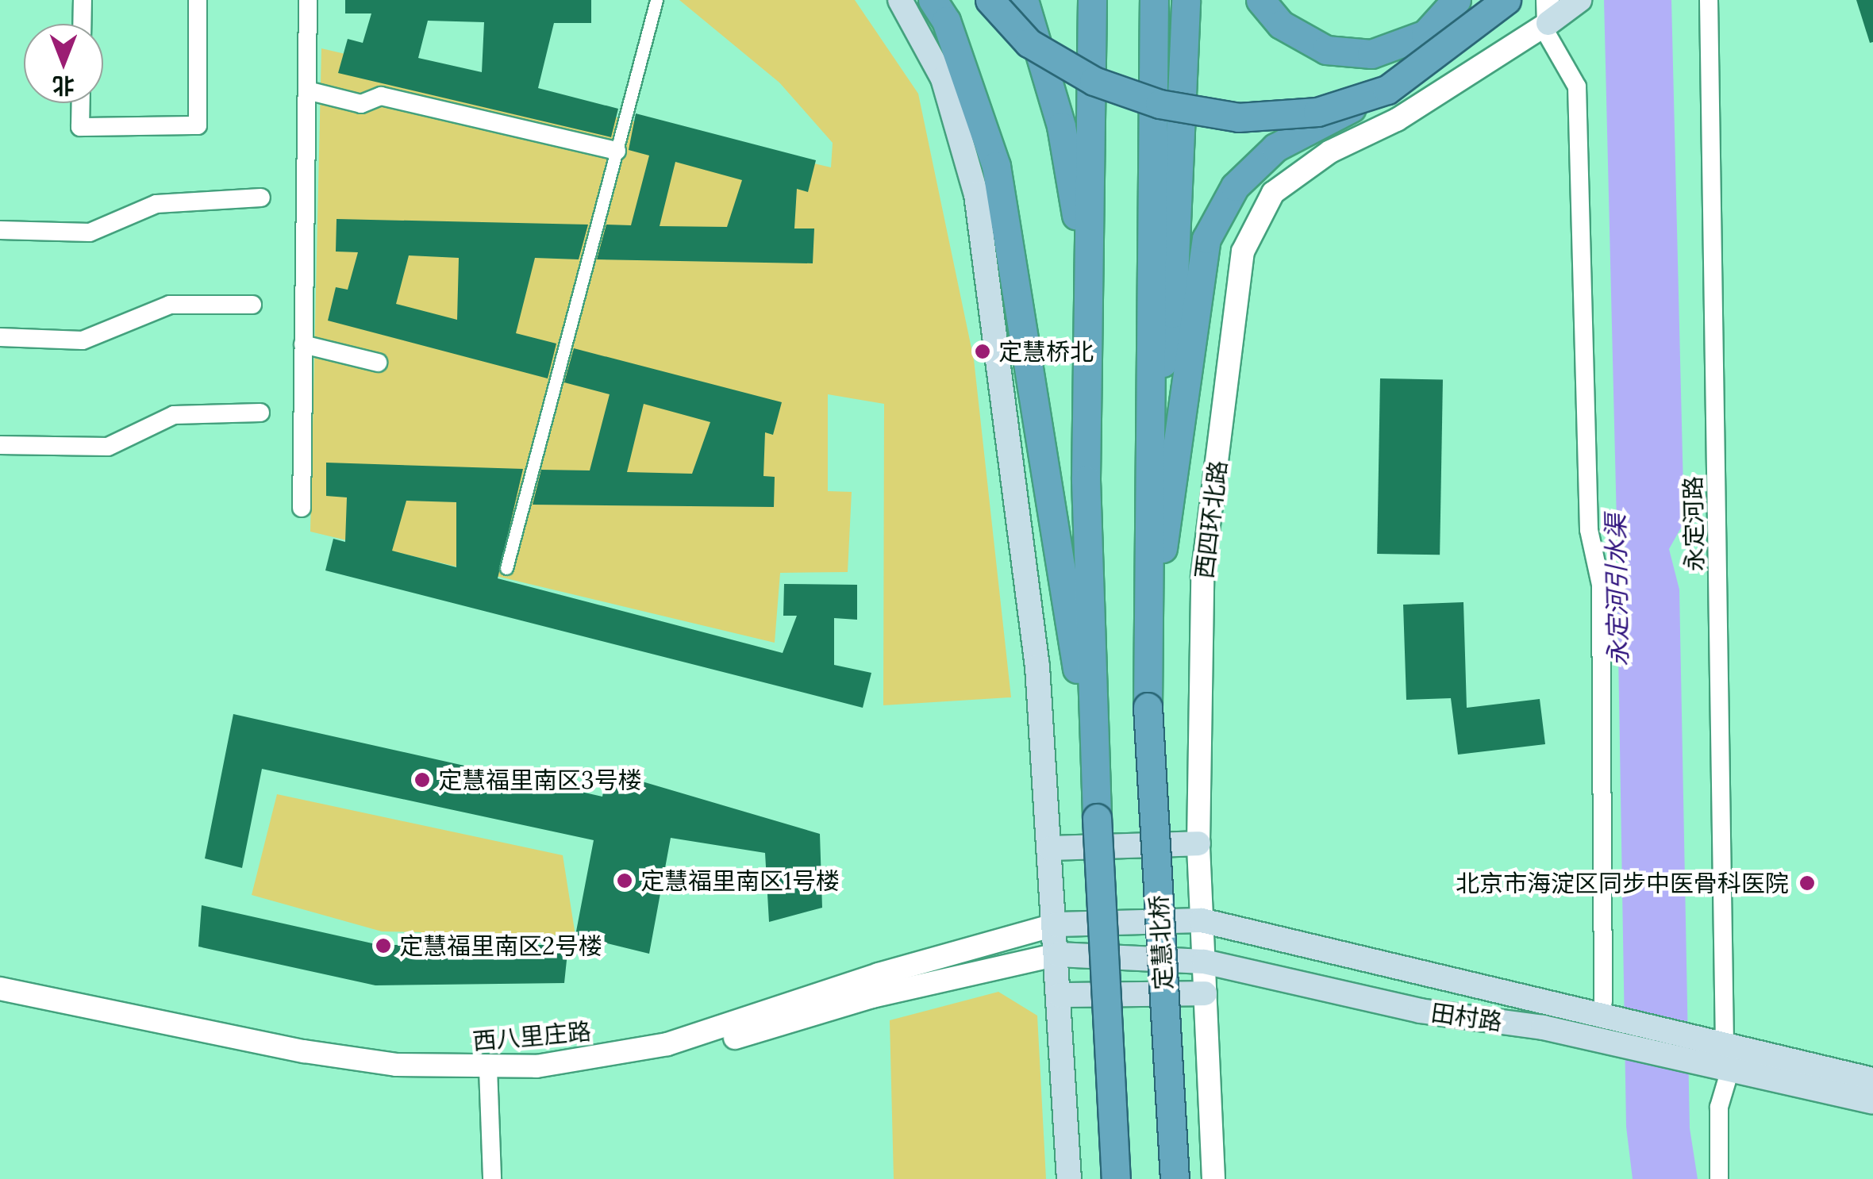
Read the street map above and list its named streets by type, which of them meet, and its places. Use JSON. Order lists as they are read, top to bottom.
{
  "streets": {
    "highway": ["定慧北桥"],
    "main road": ["田村路"],
    "street": ["西四环北路", "永定河路", "西八里庄路"]
  },
  "crossings": [
    ["西四环北路", "田村路"],
    ["永定河路", "田村路"],
    ["田村路", "西八里庄路"]
  ],
  "water": ["永定河引水渠"],
  "places": [
    "定慧桥北",
    "定慧福里南区3号楼",
    "定慧福里南区1号楼",
    "北京市海淀区同步中医骨科医院",
    "定慧福里南区2号楼"
  ],
  "north": "bottom"
}
